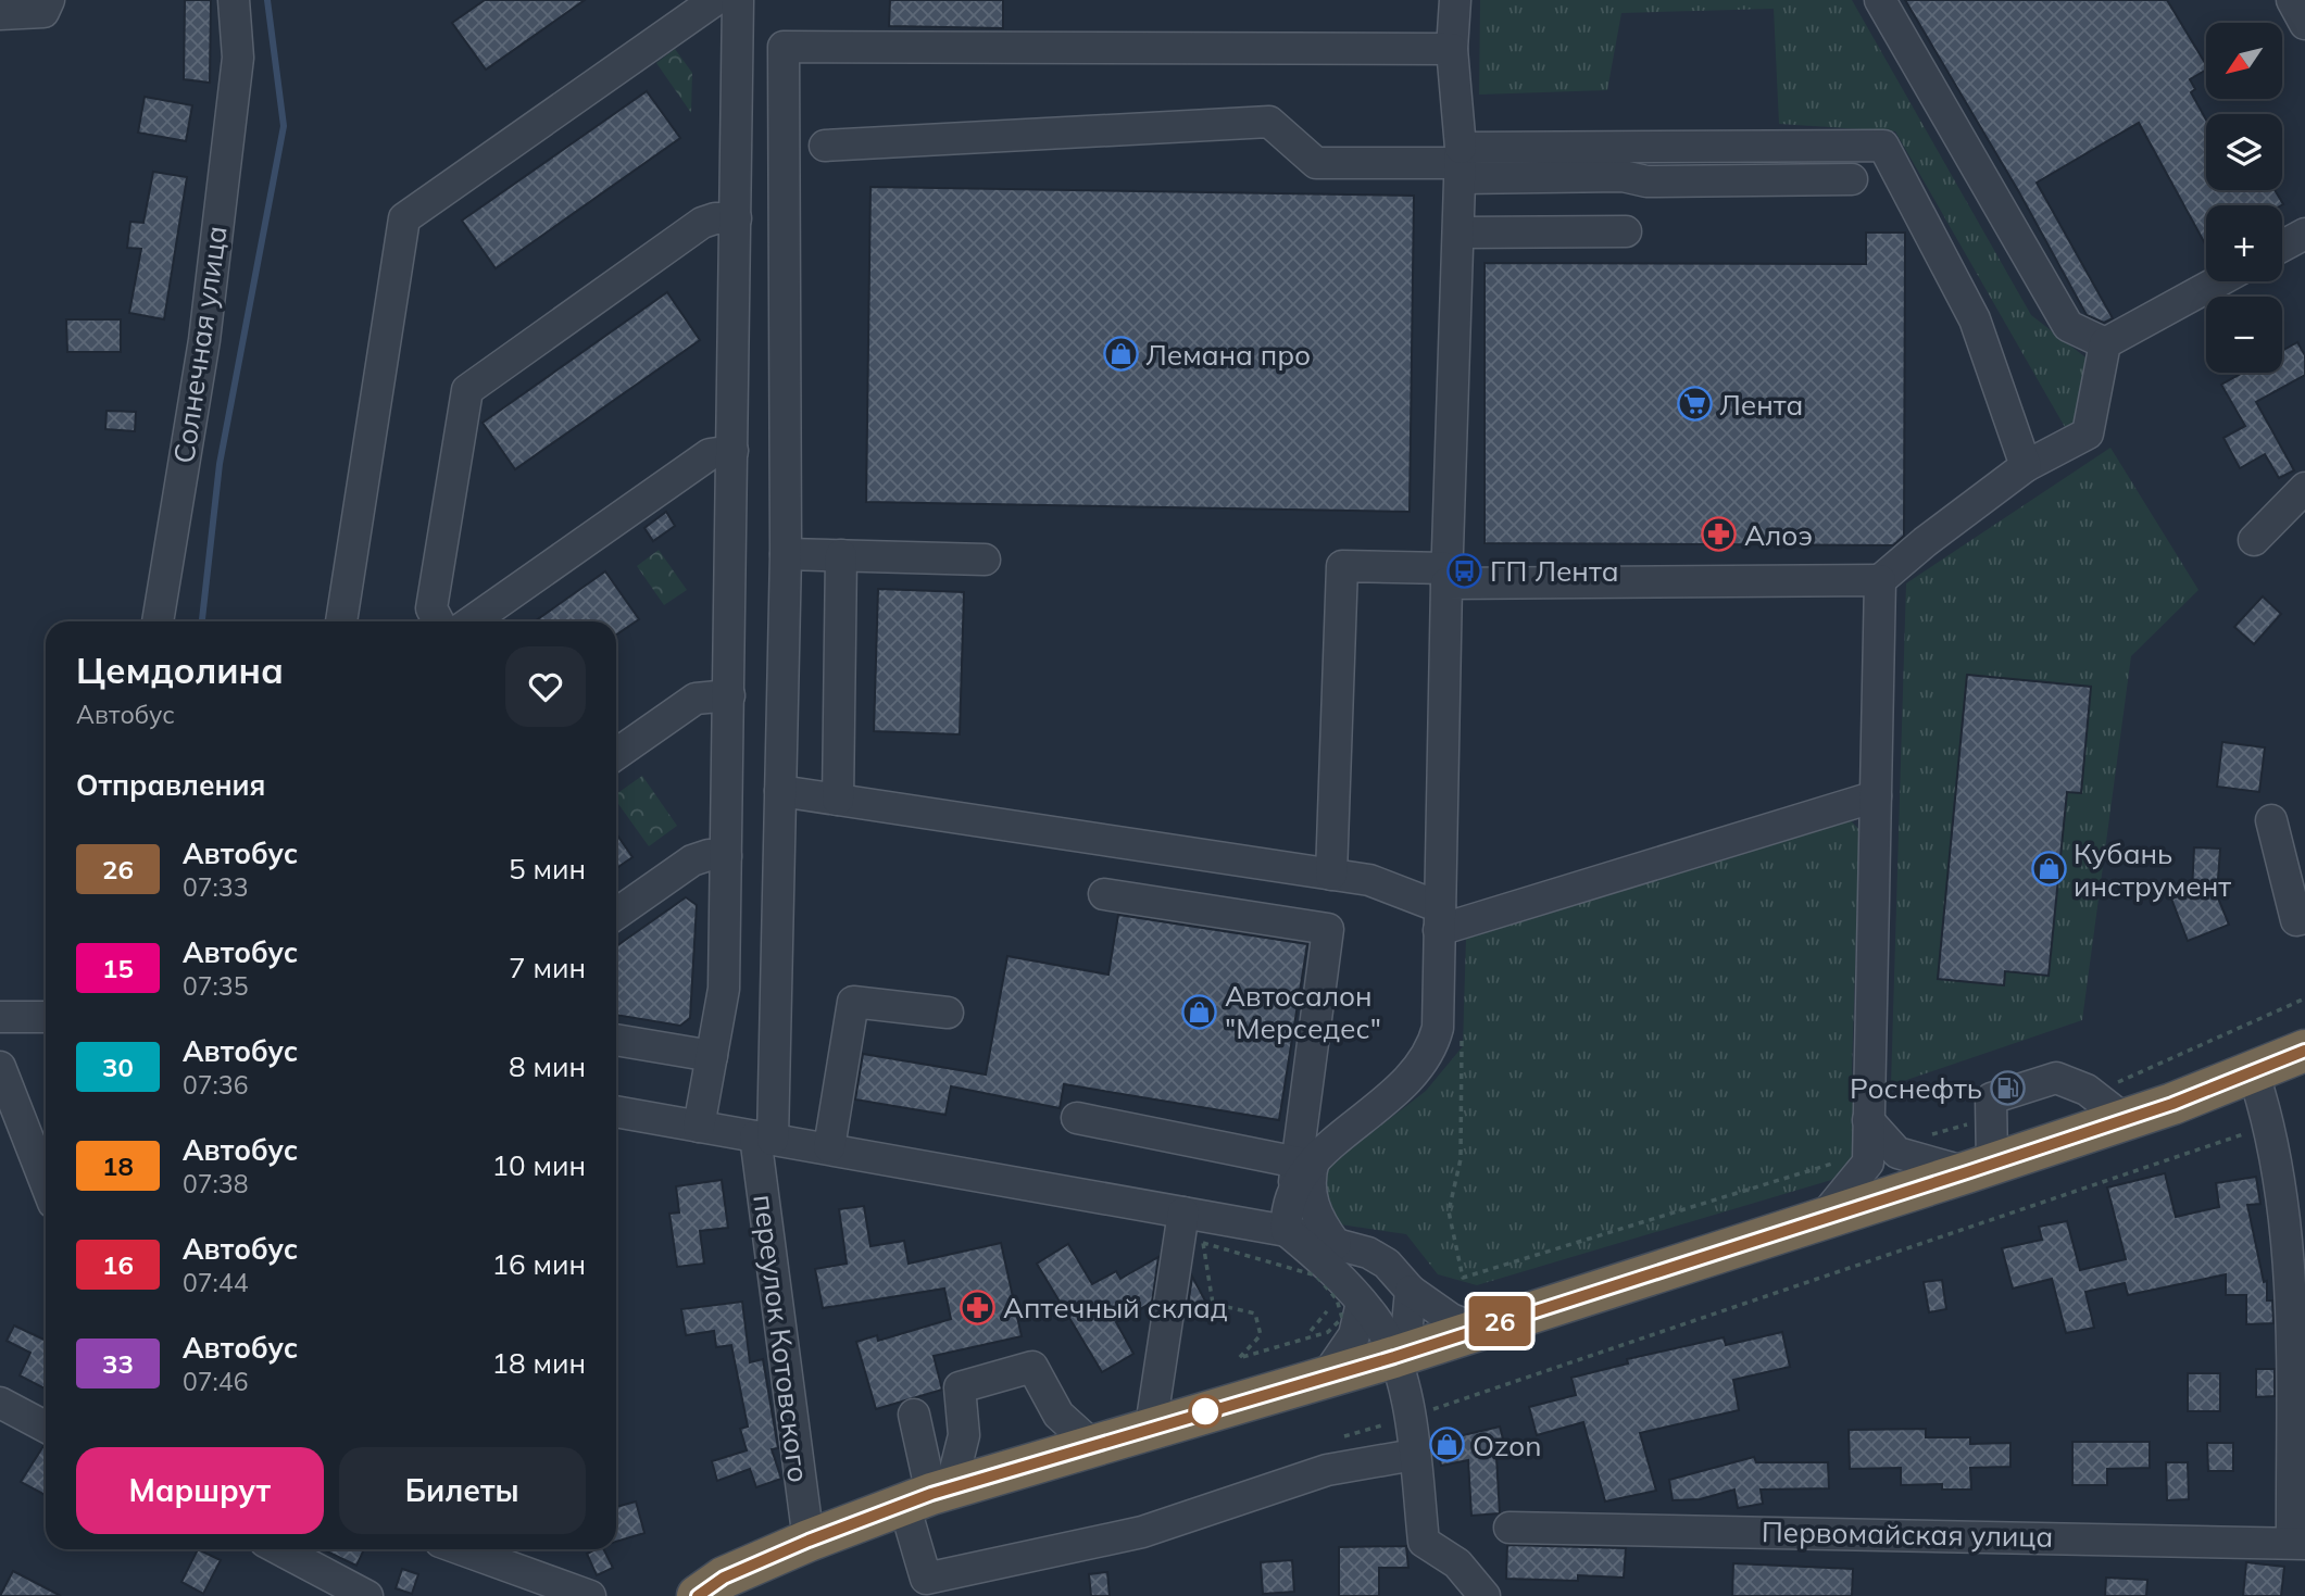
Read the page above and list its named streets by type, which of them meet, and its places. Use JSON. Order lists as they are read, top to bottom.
{
  "streets": {
    "street": ["Солнечная улица", "переулок Котовского", "Первомайская улица"]
  },
  "places": {
    "shop": [
      "Лемана про",
      "Кубань инструмент",
      "Автосалон \"Мерседес\"",
      "Ozon"
    ],
    "supermarket": ["Лента"],
    "pharmacy": ["Алоэ", "Аптечный склад"],
    "bus stop": ["ГП Лента"],
    "fuel station": ["Роснефть"]
  },
  "lines": ["bus line 26"],
  "north": "bottom left",
  "page": {
    "on_map": "26",
    "map_buttons": ["+", "−"],
    "heading": [
      ["Цемдолина", "Автобус"],
      "Отправления"
    ],
    "list": [
      {
        "mark": "26",
        "name": "Автобус",
        "note": "07:33",
        "value": "5 мин"
      },
      {
        "mark": "15",
        "name": "Автобус",
        "note": "07:35",
        "value": "7 мин"
      },
      {
        "mark": "30",
        "name": "Автобус",
        "note": "07:36",
        "value": "8 мин"
      },
      {
        "mark": "18",
        "name": "Автобус",
        "note": "07:38",
        "value": "10 мин"
      },
      {
        "mark": "16",
        "name": "Автобус",
        "note": "07:44",
        "value": "16 мин"
      },
      {
        "mark": "33",
        "name": "Автобус",
        "note": "07:46",
        "value": "18 мин"
      }
    ],
    "buttons": ["Маршрут", "Билеты"]
  }
}
